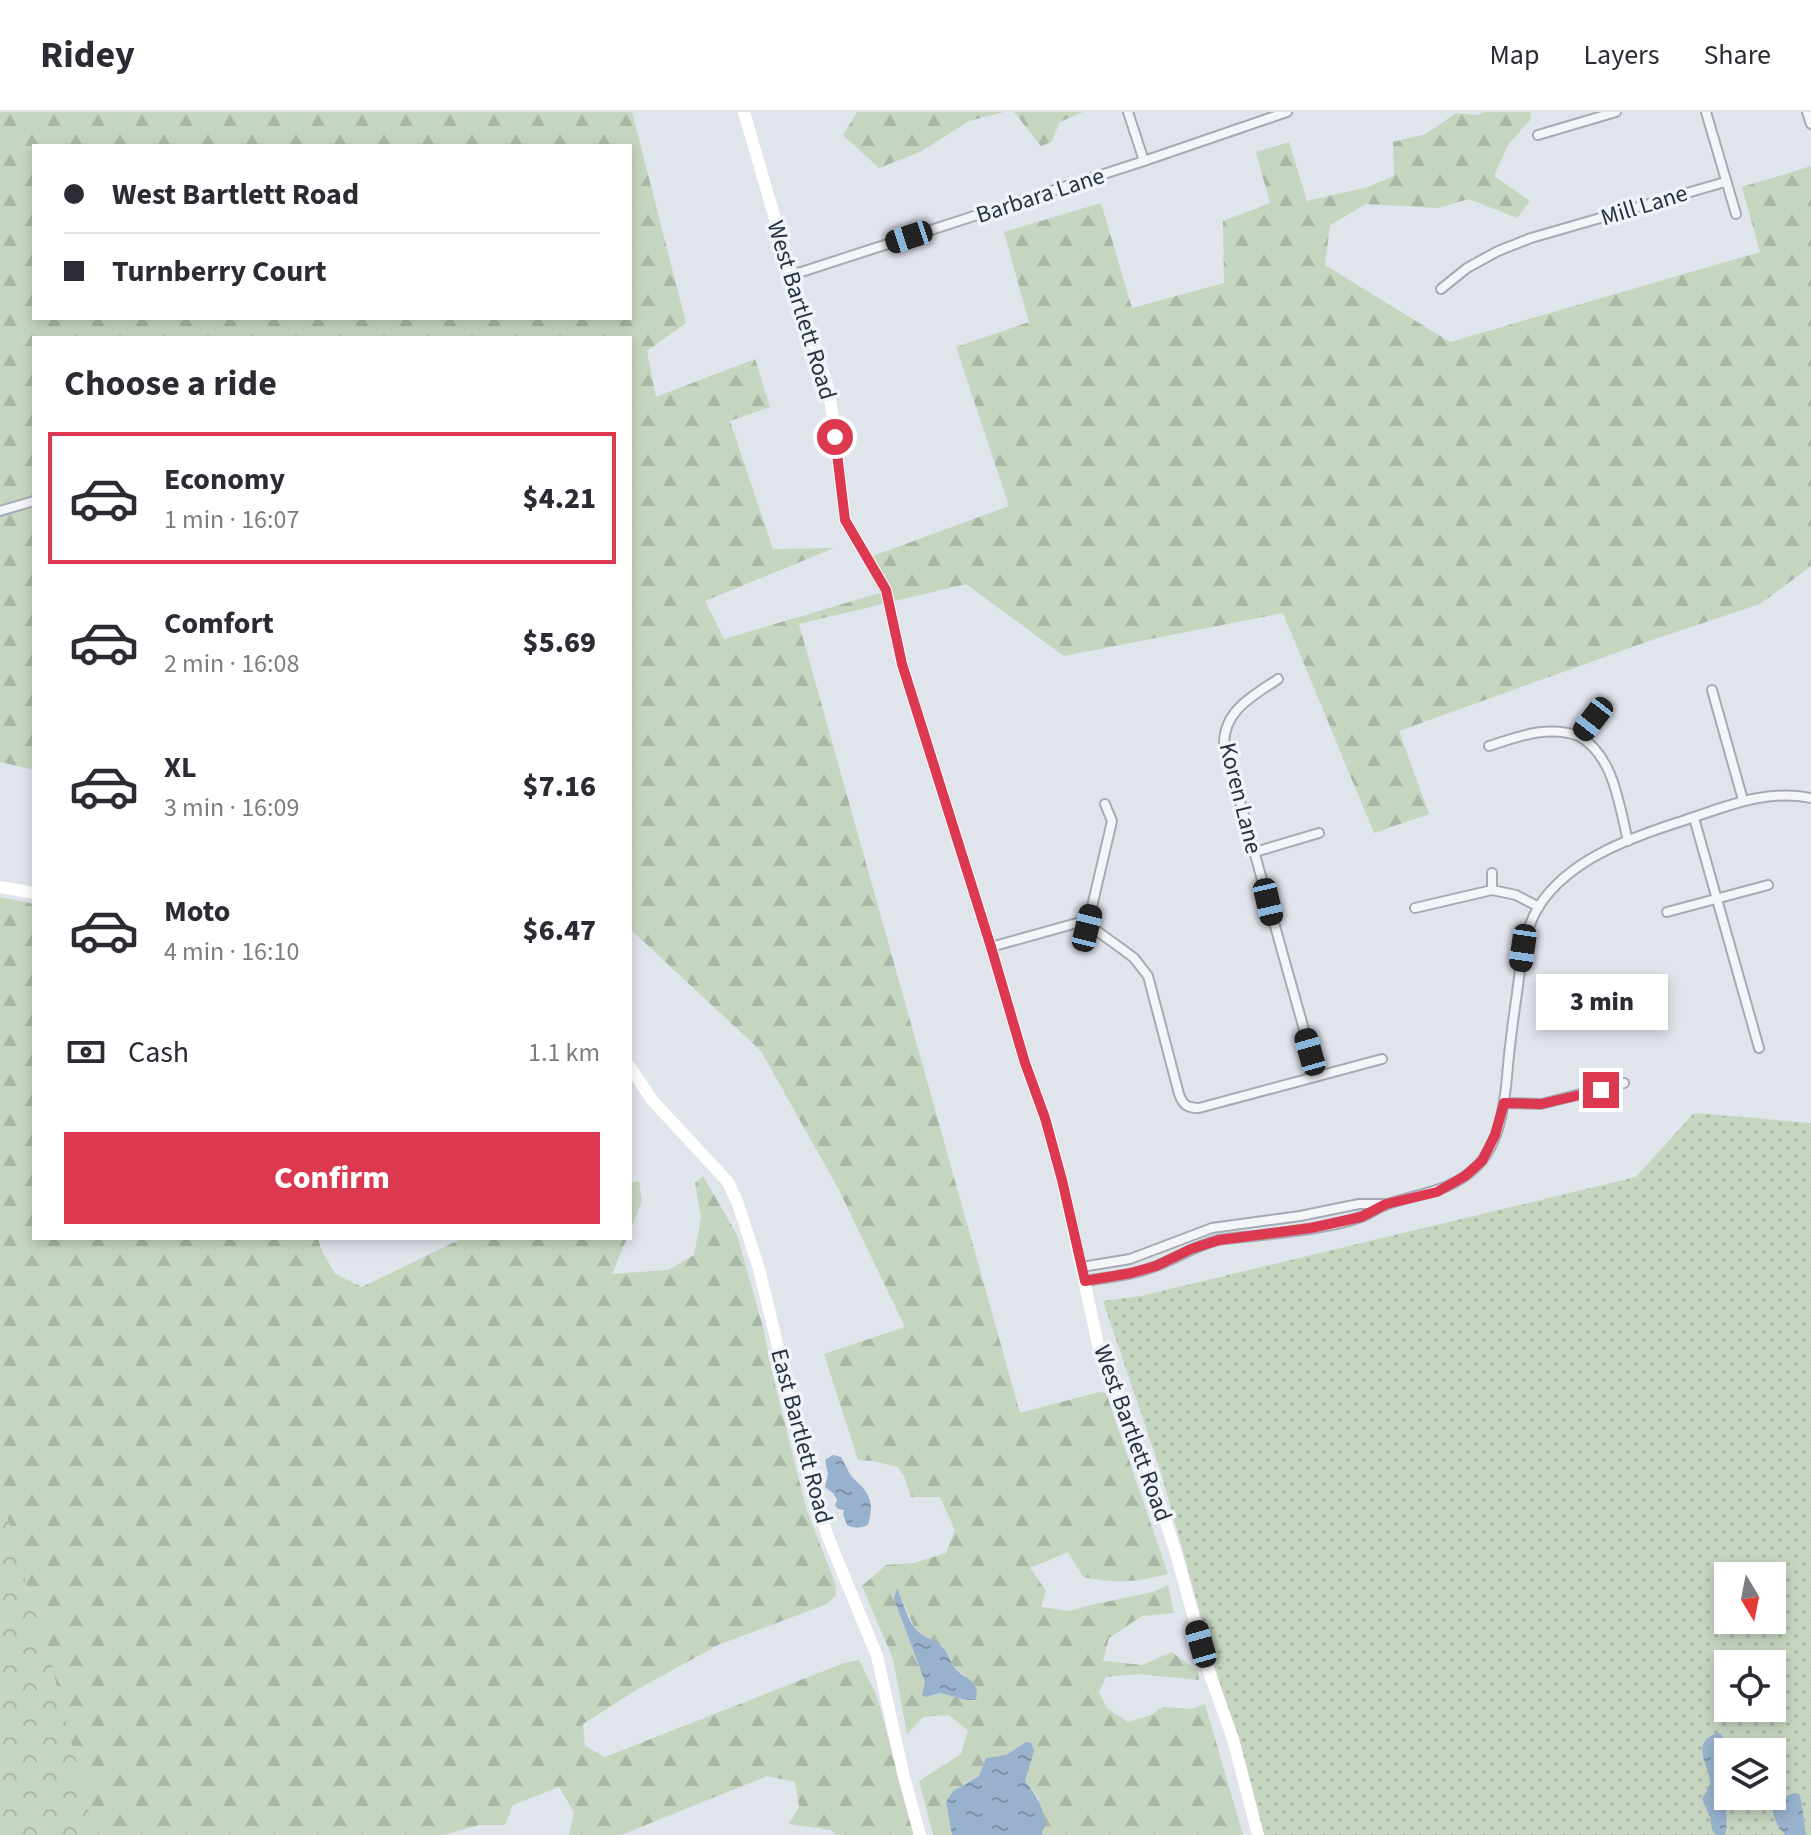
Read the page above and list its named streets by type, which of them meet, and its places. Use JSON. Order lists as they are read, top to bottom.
{
  "streets": {
    "street": [
      "Barbara Lane",
      "Mill Lane",
      "West Bartlett Road",
      "Koren Lane",
      "East Bartlett Road"
    ]
  },
  "crossings": [
    ["Barbara Lane", "West Bartlett Road"]
  ],
  "north": "bottom",
  "page": {
    "header": "Ridey",
    "nav": ["Map", "Layers", "Share"],
    "banner": ["West Bartlett Road", "Turnberry Court"],
    "heading": "Choose a ride",
    "list": [
      {
        "name": "Economy",
        "note": "1 min · 16:07",
        "value": "$4.21"
      },
      {
        "name": "Comfort",
        "note": "2 min · 16:08",
        "value": "$5.69"
      },
      {
        "name": "XL",
        "note": "3 min · 16:09",
        "value": "$7.16"
      },
      {
        "name": "Moto",
        "note": "4 min · 16:10",
        "value": "$6.47"
      }
    ],
    "bubble": "3 min",
    "pay": ["Cash", "1.1 km"],
    "buttons": "Confirm"
  }
}
